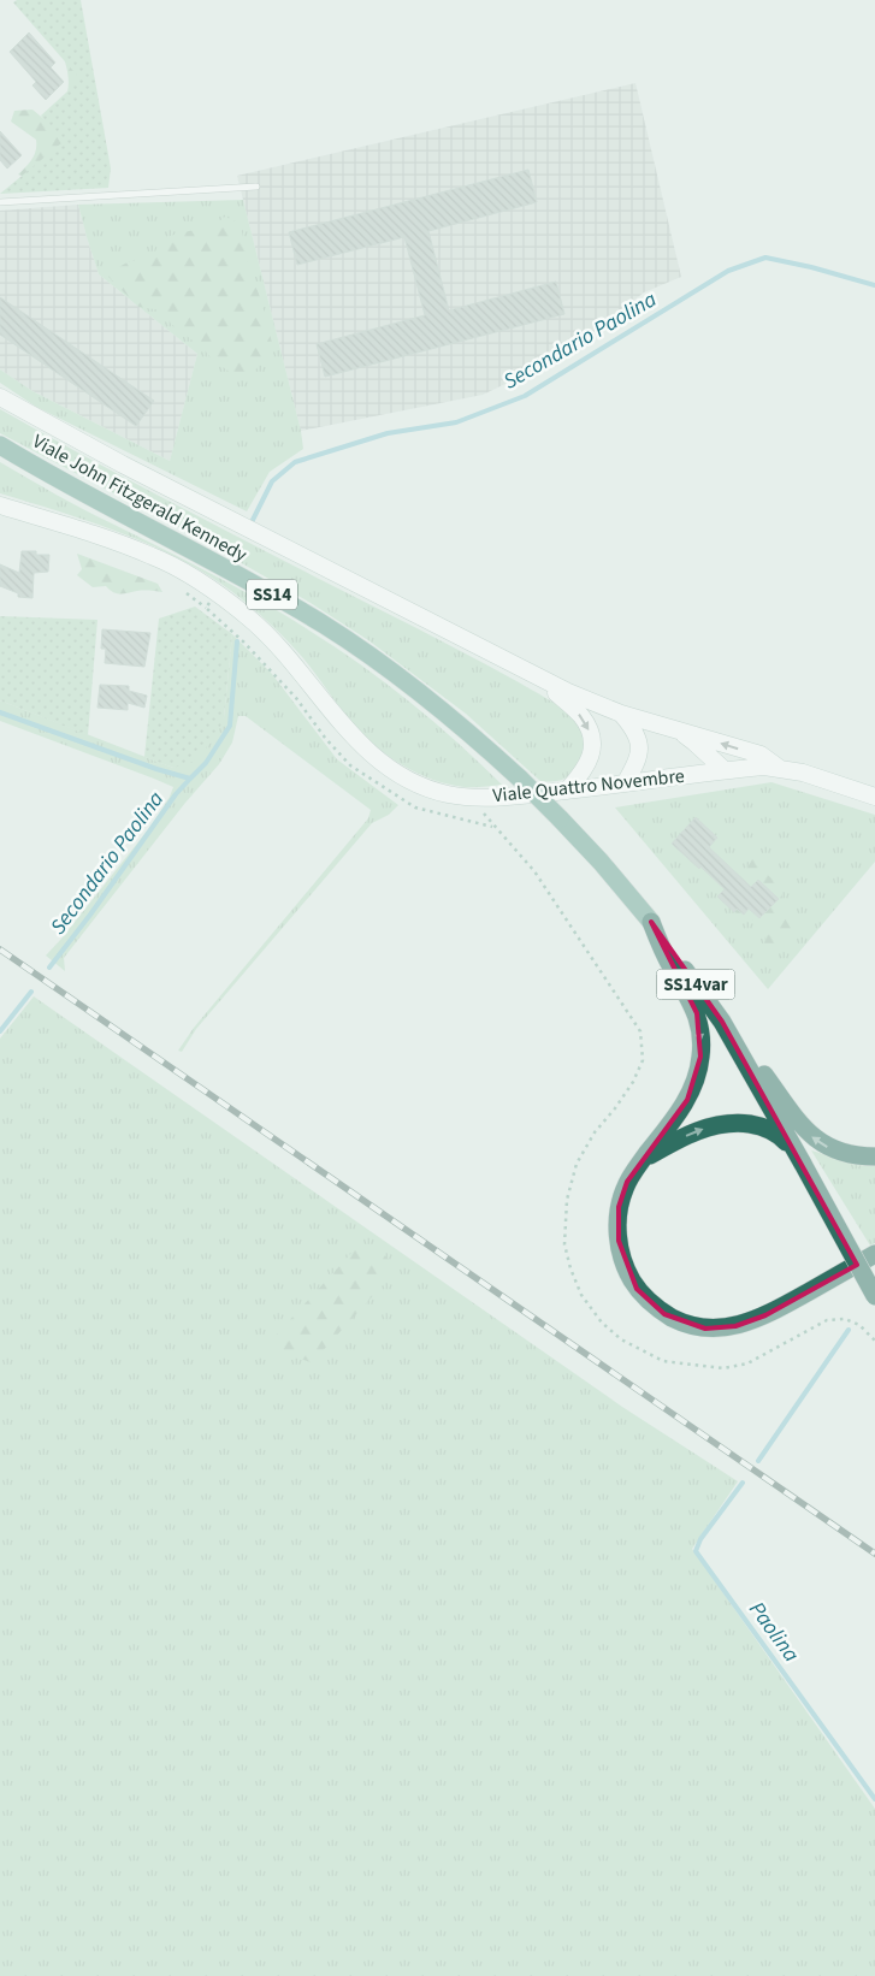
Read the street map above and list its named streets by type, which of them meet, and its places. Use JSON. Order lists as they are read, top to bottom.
{
  "streets": {
    "highway": ["SS14var"],
    "main road": ["Viale John Fitzgerald Kennedy", "SS14"],
    "street": ["Viale Quattro Novembre"]
  },
  "crossings": [
    ["Viale John Fitzgerald Kennedy", "SS14var"]
  ],
  "water": ["Secondario Paolina", "Paolina"]
}
